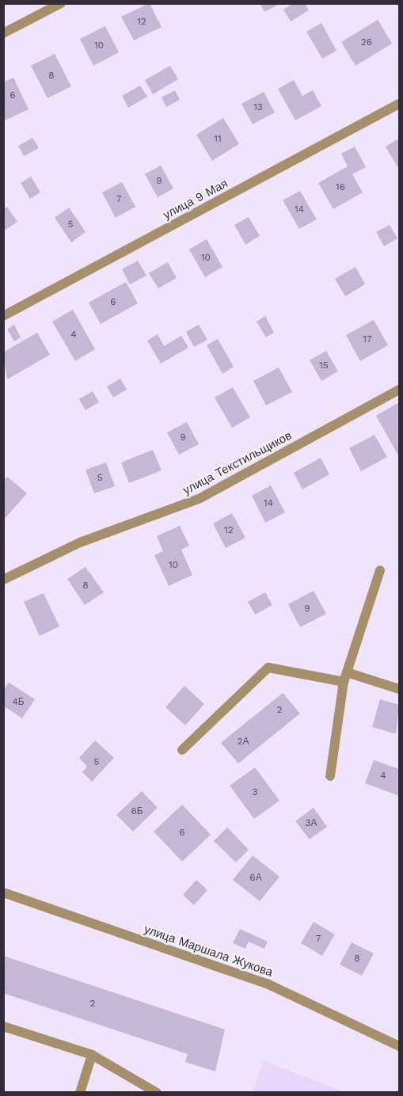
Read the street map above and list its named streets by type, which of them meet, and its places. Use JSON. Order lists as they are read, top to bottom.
{
  "streets": {
    "street": ["улица 9 Мая", "улица Текстильщиков", "улица Маршала Жукова"]
  },
  "house_numbers": [
    "12",
    "26",
    "10",
    "8",
    "6",
    "13",
    "11",
    "9",
    "16",
    "7",
    "14",
    "5",
    "10",
    "6",
    "4",
    "17",
    "15",
    "9",
    "5",
    "14",
    "12",
    "10",
    "8",
    "9",
    "4Б",
    "2",
    "2А",
    "5",
    "4",
    "3",
    "6Б",
    "3А",
    "6",
    "6А",
    "7",
    "8",
    "2"
  ]
}
